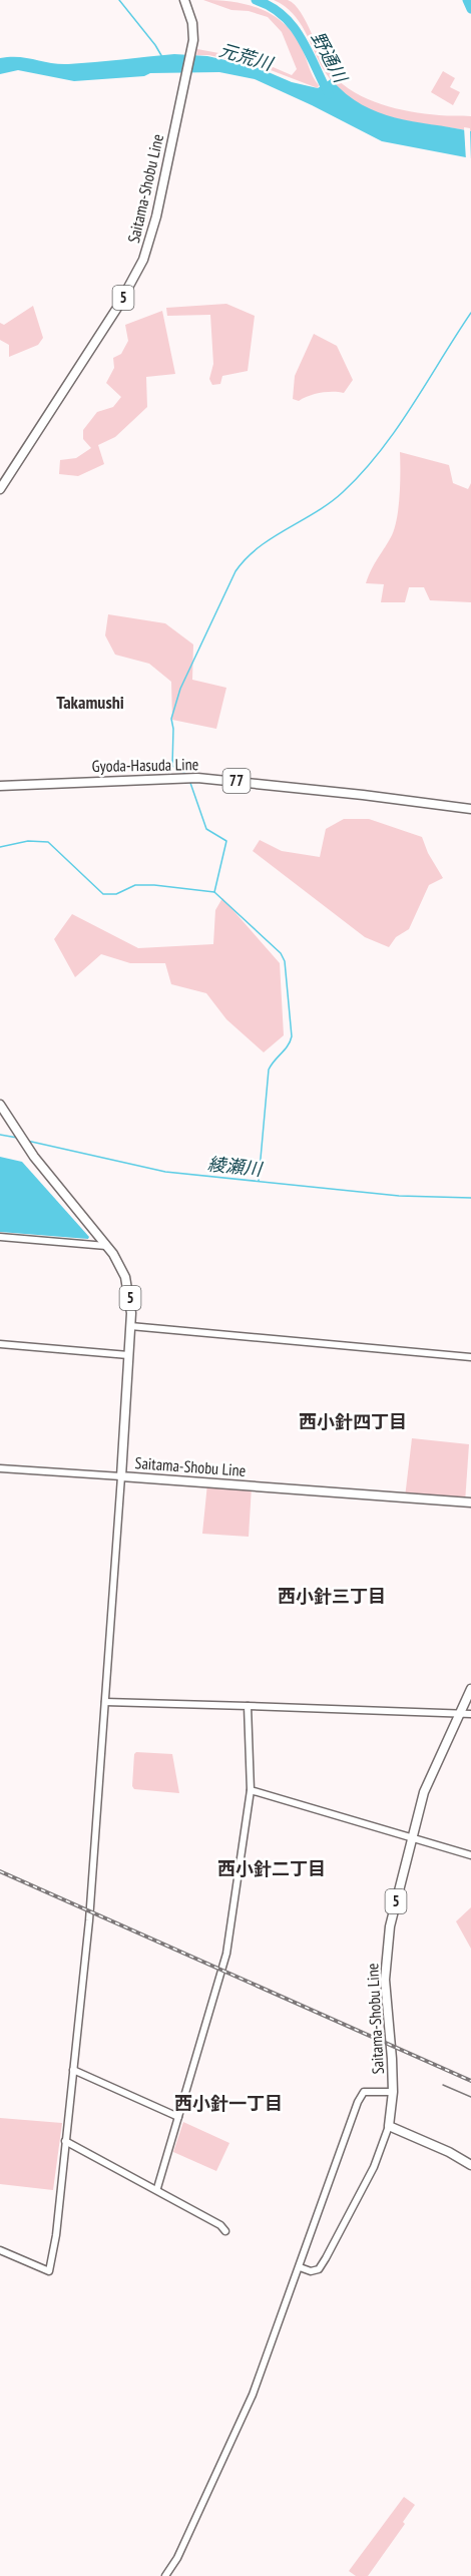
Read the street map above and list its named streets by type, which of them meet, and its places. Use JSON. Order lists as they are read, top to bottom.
{
  "streets": {
    "main road": [
      "Saitama-Shobu Line",
      "5",
      "Gyoda-Hasuda Line",
      "77"
    ]
  },
  "districts": [
    "Takamushi",
    "西小針四丁目",
    "西小針三丁目",
    "西小針二丁目",
    "西小針一丁目"
  ],
  "water": ["元荒川", "野通川", "綾瀬川"]
}
